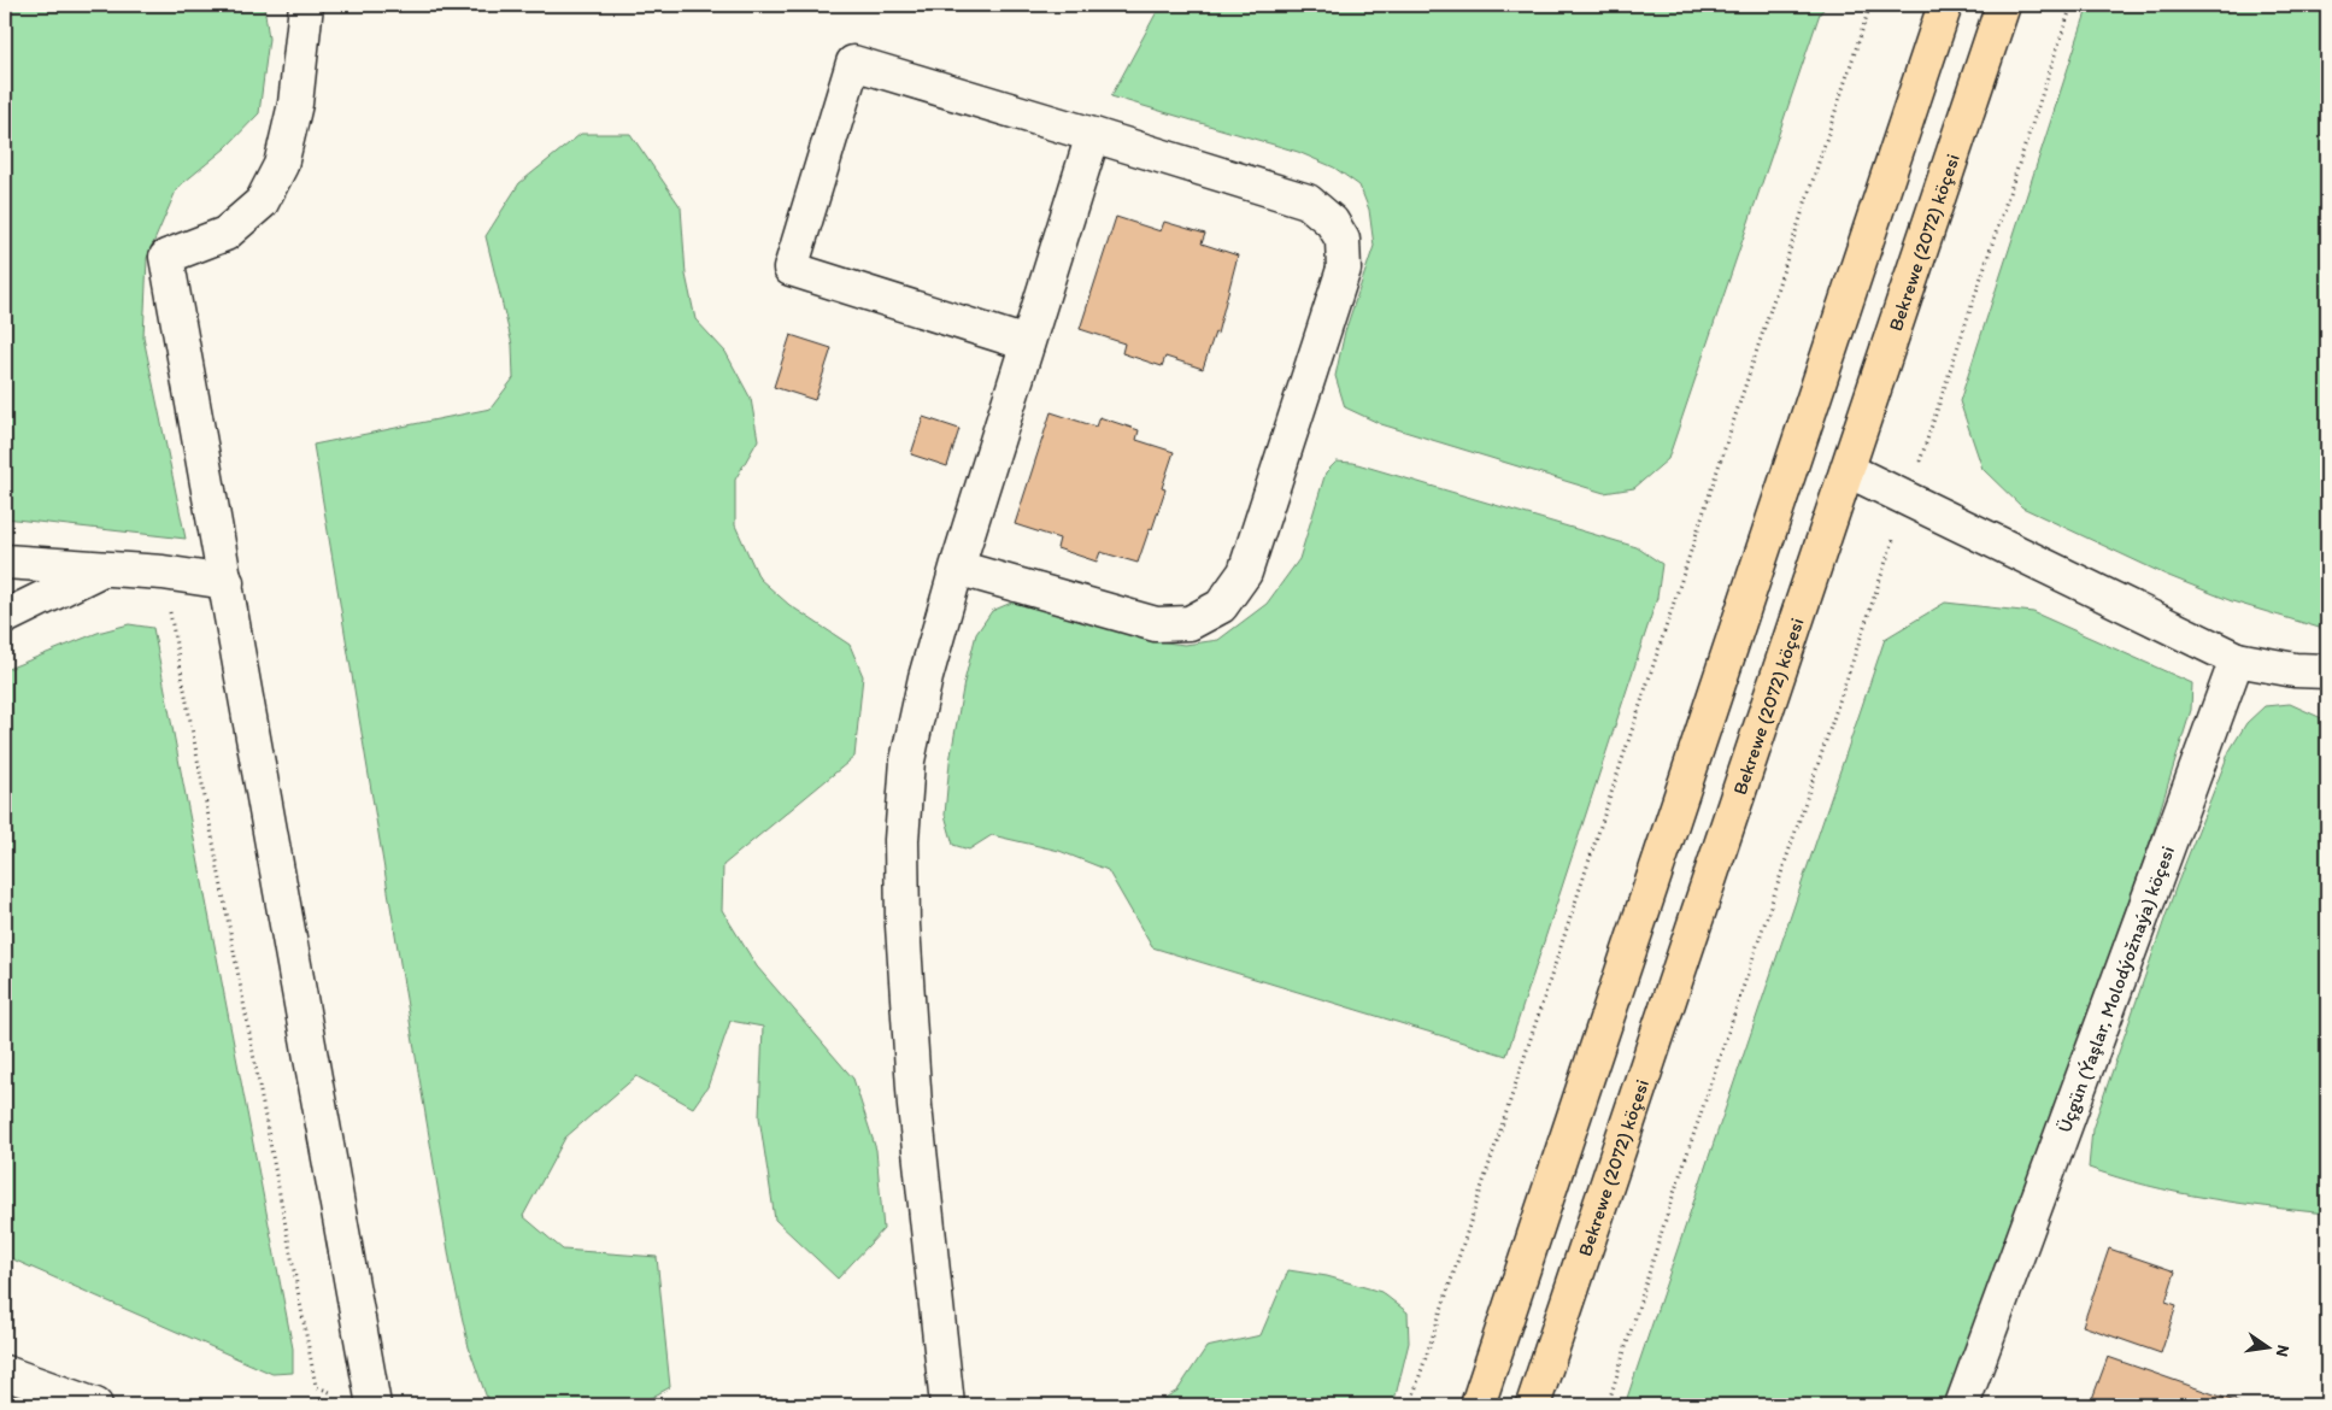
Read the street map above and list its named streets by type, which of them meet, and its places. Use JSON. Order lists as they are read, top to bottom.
{
  "streets": {
    "main road": ["Bekrewe (2072) köçesi"],
    "street": ["Üçgün (Ýaşlar, Molodýožnaýa) köçesi"]
  },
  "north": "right"
}
